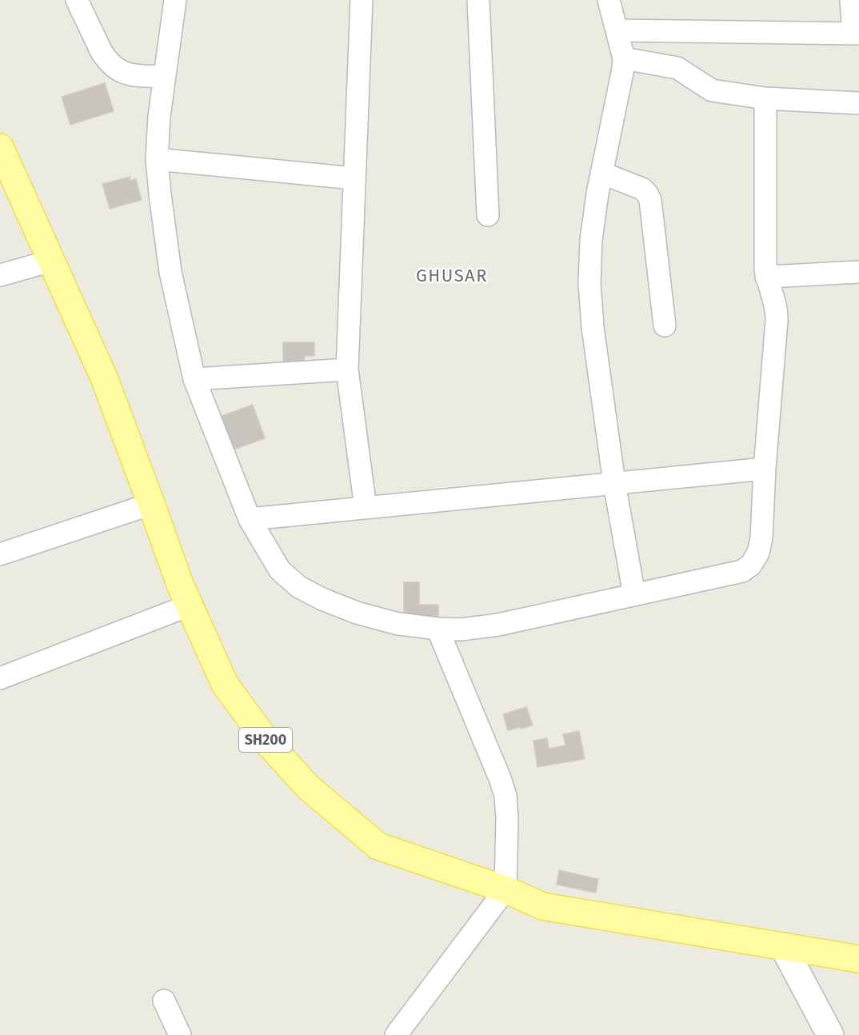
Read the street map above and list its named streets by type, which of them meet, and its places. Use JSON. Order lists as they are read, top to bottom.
{
  "streets": {
    "main road": ["SH200"]
  },
  "districts": ["GHUSAR"]
}
